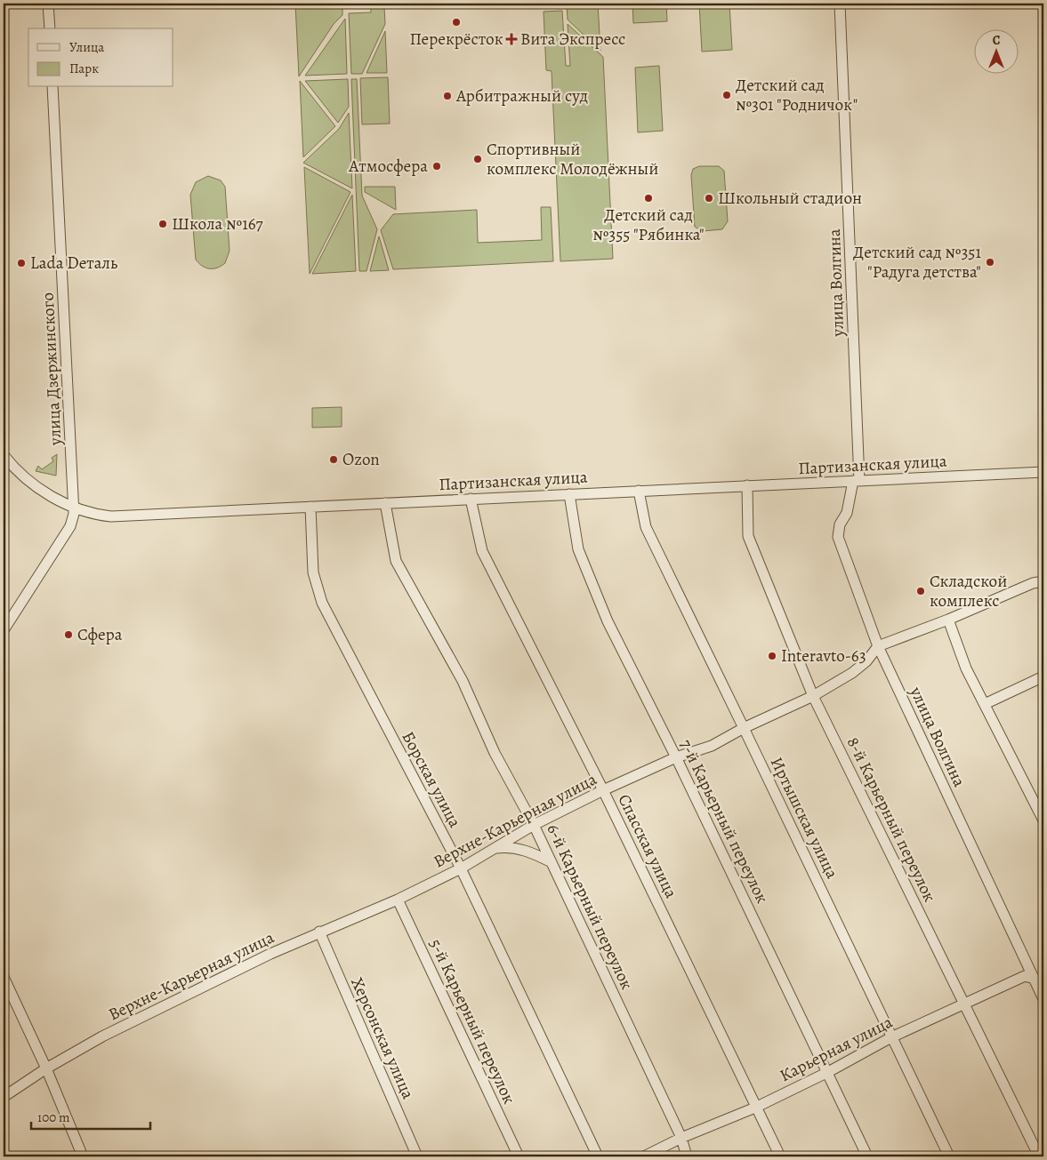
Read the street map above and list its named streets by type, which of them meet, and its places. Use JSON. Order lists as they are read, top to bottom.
{
  "streets": {
    "street": [
      "улица Волгина",
      "улица Дзержинского",
      "Партизанская улица",
      "Борская улица",
      "Иртышская улица",
      "8-й Карьерный переулок",
      "Верхне-Карьерная улица",
      "7-й Карьерный переулок",
      "Спасская улица",
      "6-й Карьерный переулок",
      "5-й Карьерный переулок",
      "Херсонская улица",
      "Карьерная улица"
    ]
  },
  "crossings": [
    ["улица Волгина", "Партизанская улица"],
    ["улица Волгина", "Верхне-Карьерная улица"],
    ["улица Волгина", "Карьерная улица"],
    ["улица Дзержинского", "Партизанская улица"],
    ["Партизанская улица", "Борская улица"],
    ["Партизанская улица", "Иртышская улица"],
    ["Партизанская улица", "8-й Карьерный переулок"],
    ["Партизанская улица", "7-й Карьерный переулок"],
    ["Партизанская улица", "Спасская улица"],
    ["Партизанская улица", "6-й Карьерный переулок"],
    ["Борская улица", "Верхне-Карьерная улица"],
    ["Иртышская улица", "Верхне-Карьерная улица"],
    ["Иртышская улица", "Карьерная улица"],
    ["8-й Карьерный переулок", "Верхне-Карьерная улица"],
    ["8-й Карьерный переулок", "Карьерная улица"],
    ["Верхне-Карьерная улица", "7-й Карьерный переулок"],
    ["Верхне-Карьерная улица", "Спасская улица"],
    ["Верхне-Карьерная улица", "6-й Карьерный переулок"],
    ["Верхне-Карьерная улица", "5-й Карьерный переулок"],
    ["Верхне-Карьерная улица", "Херсонская улица"],
    ["7-й Карьерный переулок", "Карьерная улица"],
    ["Спасская улица", "Карьерная улица"],
    ["6-й Карьерный переулок", "Карьерная улица"]
  ],
  "places": {
    "other": [
      "Перекрёсток",
      "Детский сад №301 \"Родничок\"",
      "Арбитражный суд",
      "Спортивный комплекс Молодёжный",
      "Атмосфера",
      "Детский сад №355 \"Рябинка\"",
      "Школьный стадион",
      "Школа №167",
      "Детский сад №351 \"Радуга детства\"",
      "Lada Dеталь",
      "Ozon",
      "Складской комплекс",
      "Сфера",
      "Interavto-63"
    ],
    "health": ["Вита Экспресс"]
  },
  "legend": ["Улица", "Парк"],
  "scale_bar": "100 m",
  "north": "top"
}
